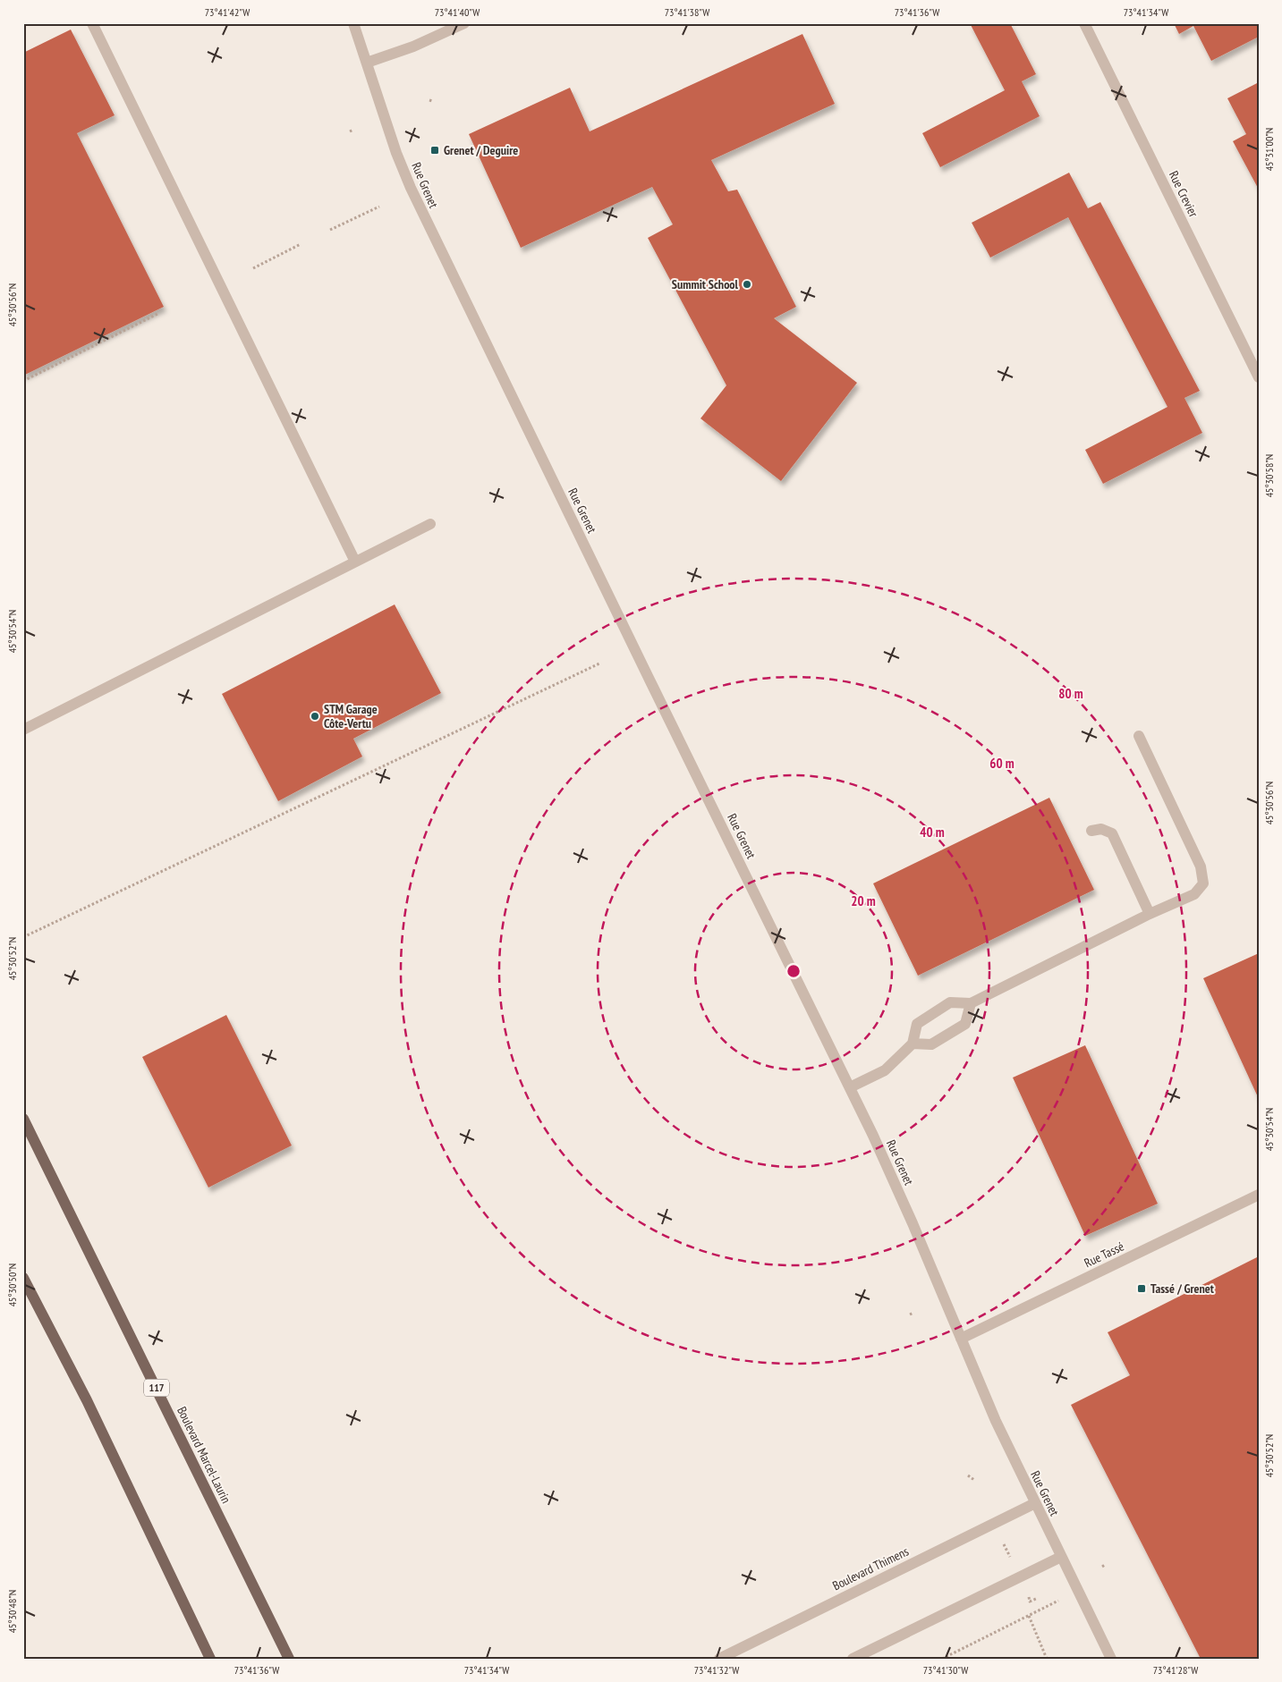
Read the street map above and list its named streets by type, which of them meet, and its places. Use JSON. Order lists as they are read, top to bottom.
{
  "streets": {
    "main road": ["117", "Boulevard Marcel-Laurin"],
    "street": [
      "Rue Grenet",
      "Rue Crevier",
      "Rue Tassé",
      "Boulevard Thimens"
    ]
  },
  "crossings": [
    ["Rue Grenet", "Rue Tassé"],
    ["Rue Grenet", "Boulevard Thimens"]
  ],
  "places": {
    "transit": ["Grenet / Deguire", "Tassé / Grenet"],
    "other": ["Summit School", "STM Garage Côte-Vertu"]
  },
  "coordinates": [
    "73°41'42\"W",
    "73°41'40\"W",
    "73°41'38\"W",
    "73°41'36\"W",
    "73°41'34\"W",
    "45°31'00\"N",
    "45°30'56\"N",
    "45°30'58\"N",
    "45°30'54\"N",
    "45°30'52\"N",
    "45°30'50\"N",
    "45°30'48\"N",
    "73°41'32\"W",
    "73°41'30\"W",
    "73°41'28\"W"
  ],
  "rings": [
    "80 m",
    "60 m",
    "40 m",
    "20 m"
  ]
}
